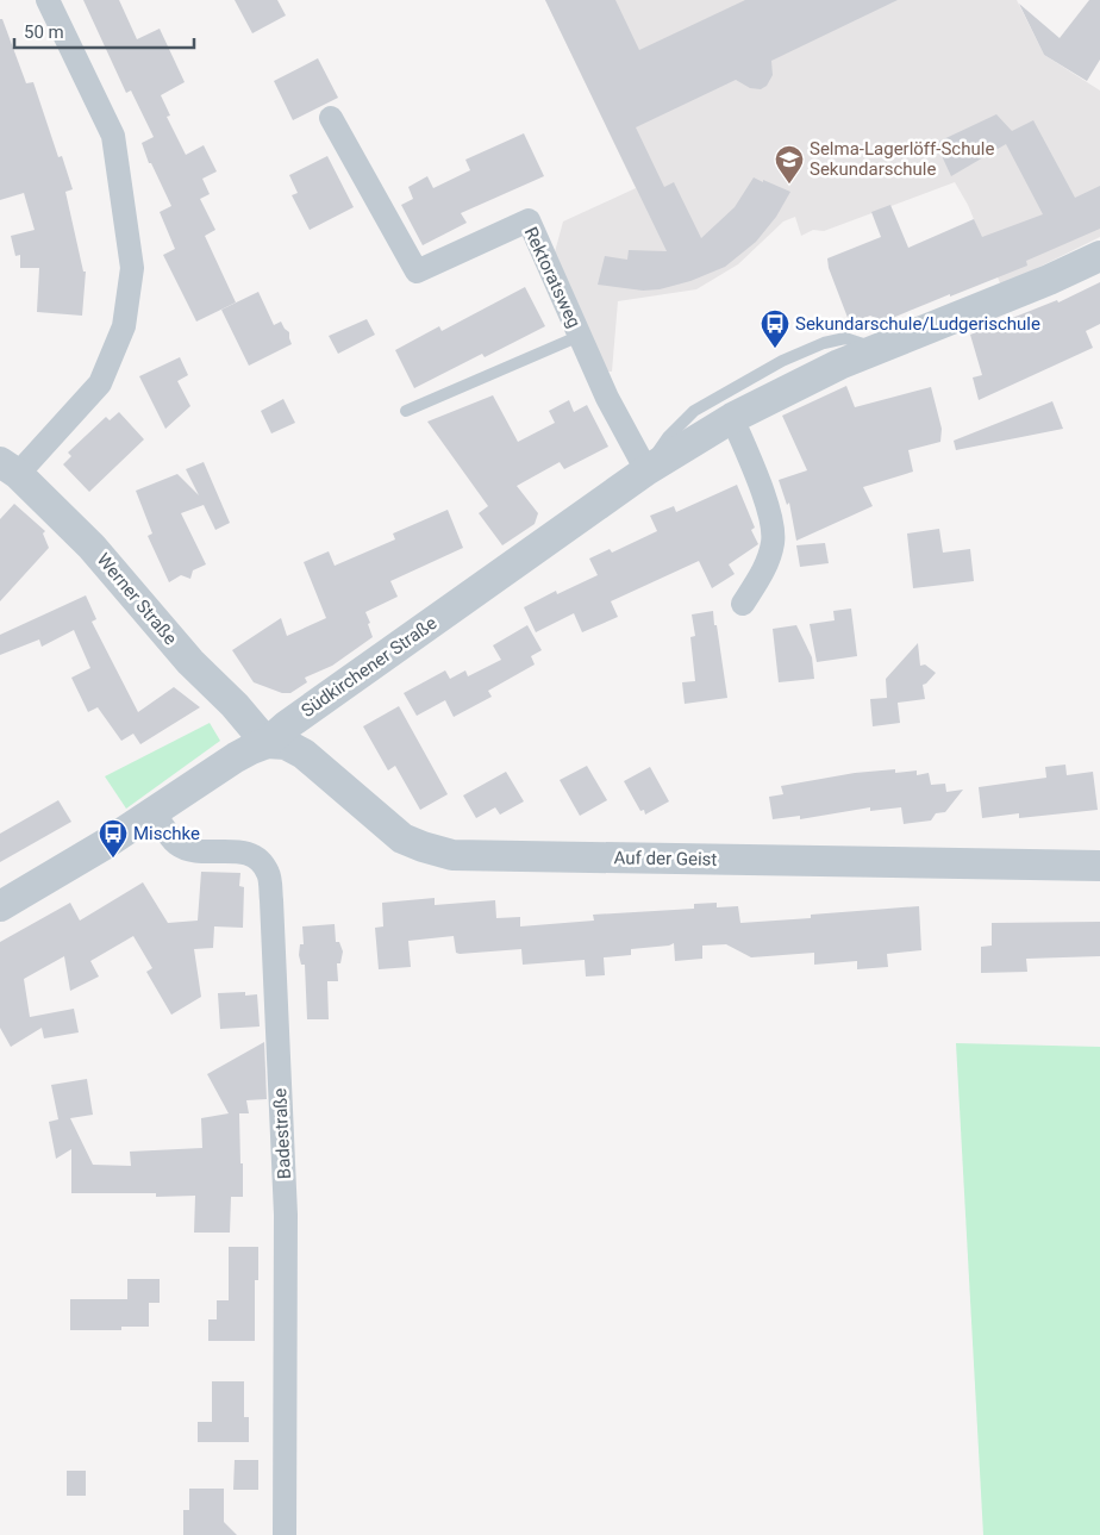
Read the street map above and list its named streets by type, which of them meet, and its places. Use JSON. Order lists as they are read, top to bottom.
{
  "streets": {
    "street": [
      "Rektoratsweg",
      "Werner Straße",
      "Südkirchener Straße",
      "Auf der Geist",
      "Badestraße"
    ]
  },
  "crossings": [
    ["Rektoratsweg", "Südkirchener Straße"],
    ["Werner Straße", "Südkirchener Straße"],
    ["Werner Straße", "Auf der Geist"],
    ["Südkirchener Straße", "Auf der Geist"],
    ["Südkirchener Straße", "Badestraße"]
  ],
  "places": {
    "school or university": ["Selma-Lagerlöff-Schule Sekundarschule"],
    "bus stop": ["Sekundarschule/Ludgerischule", "Mischke"]
  },
  "scale_bar": "50 m"
}
